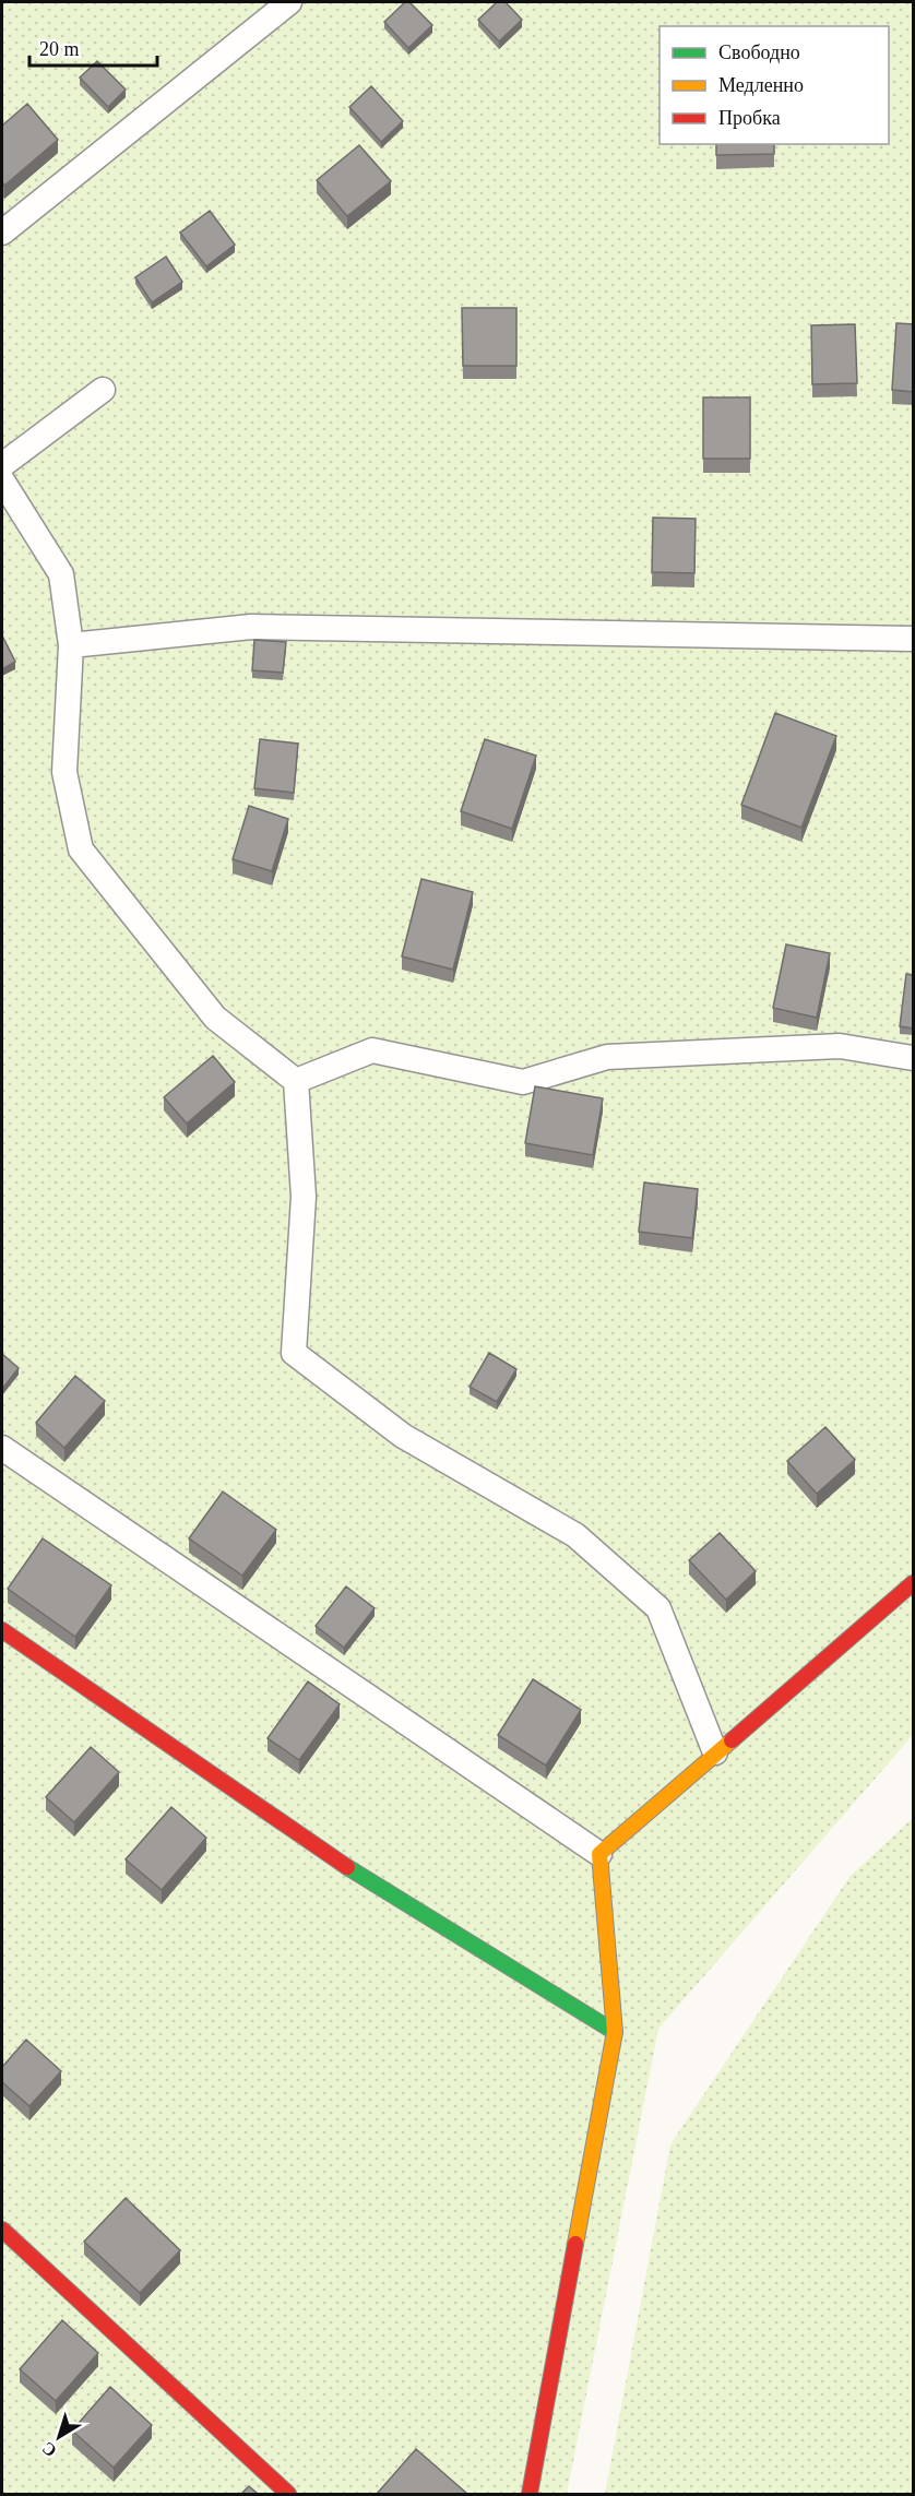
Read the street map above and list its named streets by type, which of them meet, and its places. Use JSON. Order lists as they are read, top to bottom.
{
  "legend": ["Свободно", "Медленно", "Пробка"],
  "scale_bar": "20 m",
  "north": "bottom left"
}
